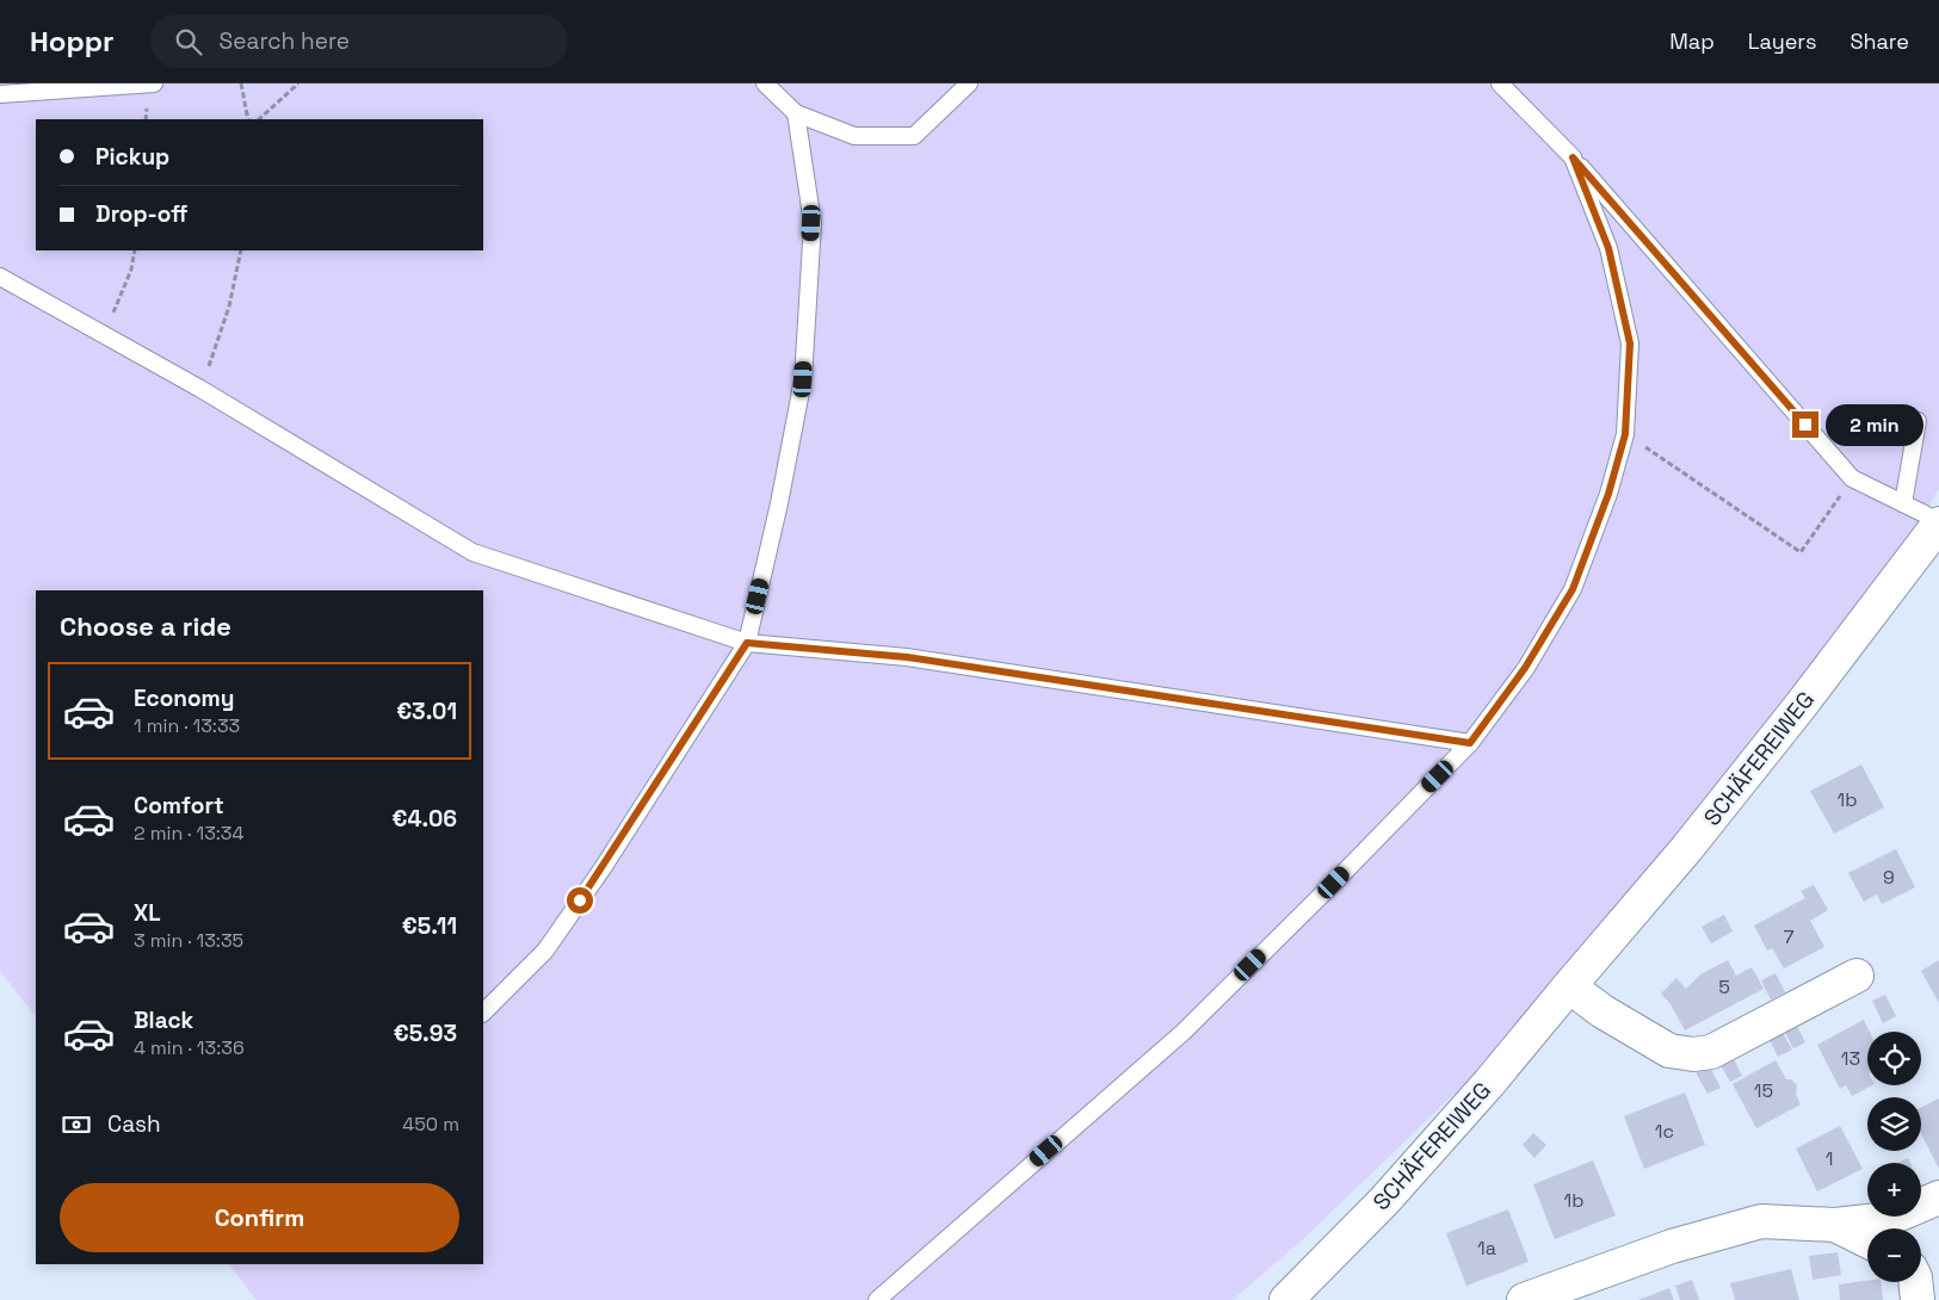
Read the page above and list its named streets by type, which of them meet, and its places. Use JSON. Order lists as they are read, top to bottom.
{
  "streets": {
    "street": ["SCHÄFEREIWEG"]
  },
  "house_numbers": [
    "1b",
    "9",
    "7",
    "5",
    "13",
    "15",
    "1c",
    "1",
    "1b",
    "1a"
  ],
  "page": {
    "header": "Hoppr",
    "search": "Search here",
    "nav": ["Map", "Layers", "Share"],
    "banner": ["Pickup", "Drop-off"],
    "bubble": "2 min",
    "heading": "Choose a ride",
    "list": [
      {
        "name": "Economy",
        "note": "1 min · 13:33",
        "value": "€3.01"
      },
      {
        "name": "Comfort",
        "note": "2 min · 13:34",
        "value": "€4.06"
      },
      {
        "name": "XL",
        "note": "3 min · 13:35",
        "value": "€5.11"
      },
      {
        "name": "Black",
        "note": "4 min · 13:36",
        "value": "€5.93"
      }
    ],
    "map_buttons": ["+", "−"],
    "pay": ["Cash", "450 m"],
    "buttons": "Confirm"
  }
}
